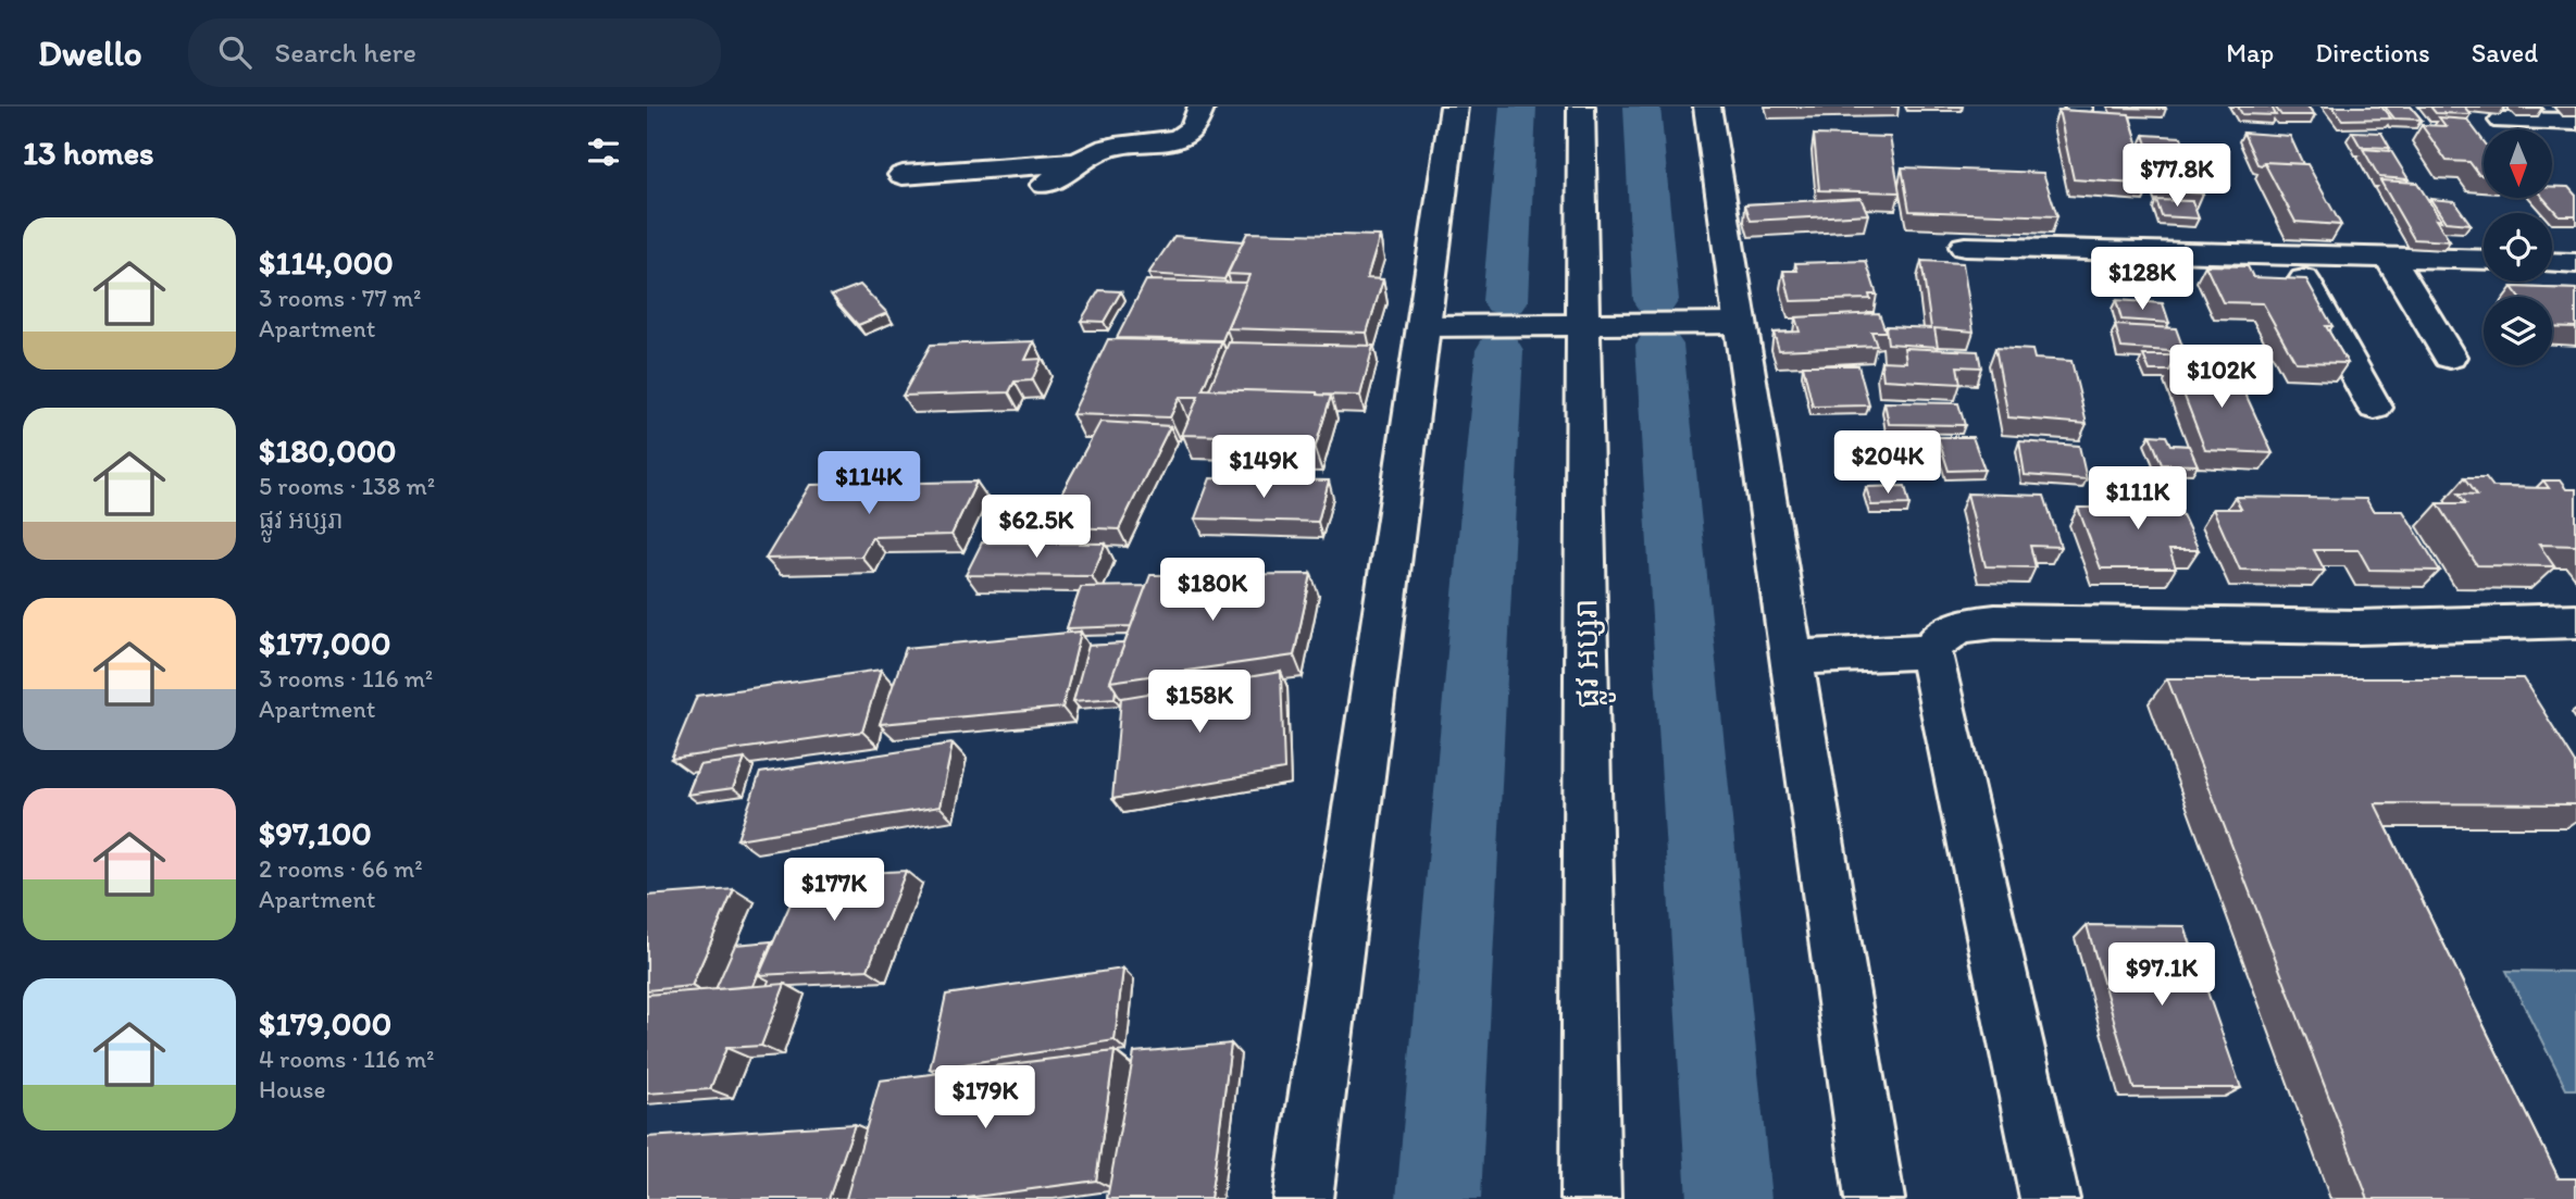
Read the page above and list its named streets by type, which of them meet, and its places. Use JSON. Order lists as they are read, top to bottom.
{
  "streets": {
    "street": ["ផ្លូវ អប្សរា"]
  },
  "north": "bottom",
  "page": {
    "header": "Dwello",
    "search": "Search here",
    "nav": ["Map", "Directions", "Saved"],
    "heading": "13 homes",
    "price": [
      "$77.8K",
      "$128K",
      "$102K",
      "$204K",
      "$149K",
      "$114K",
      "$111K",
      "$62.5K",
      "$180K",
      "$158K",
      "$177K",
      "$97.1K",
      "$179K"
    ],
    "list": [
      {
        "name": "$114,000",
        "note": "3 rooms · 77 m² · Apartment"
      },
      {
        "name": "$180,000",
        "note": "5 rooms · 138 m² · ផ្លូវ អប្សរា"
      },
      {
        "name": "$177,000",
        "note": "3 rooms · 116 m² · Apartment"
      },
      {
        "name": "$97,100",
        "note": "2 rooms · 66 m² · Apartment"
      },
      {
        "name": "$179,000",
        "note": "4 rooms · 116 m² · House"
      }
    ]
  }
}
